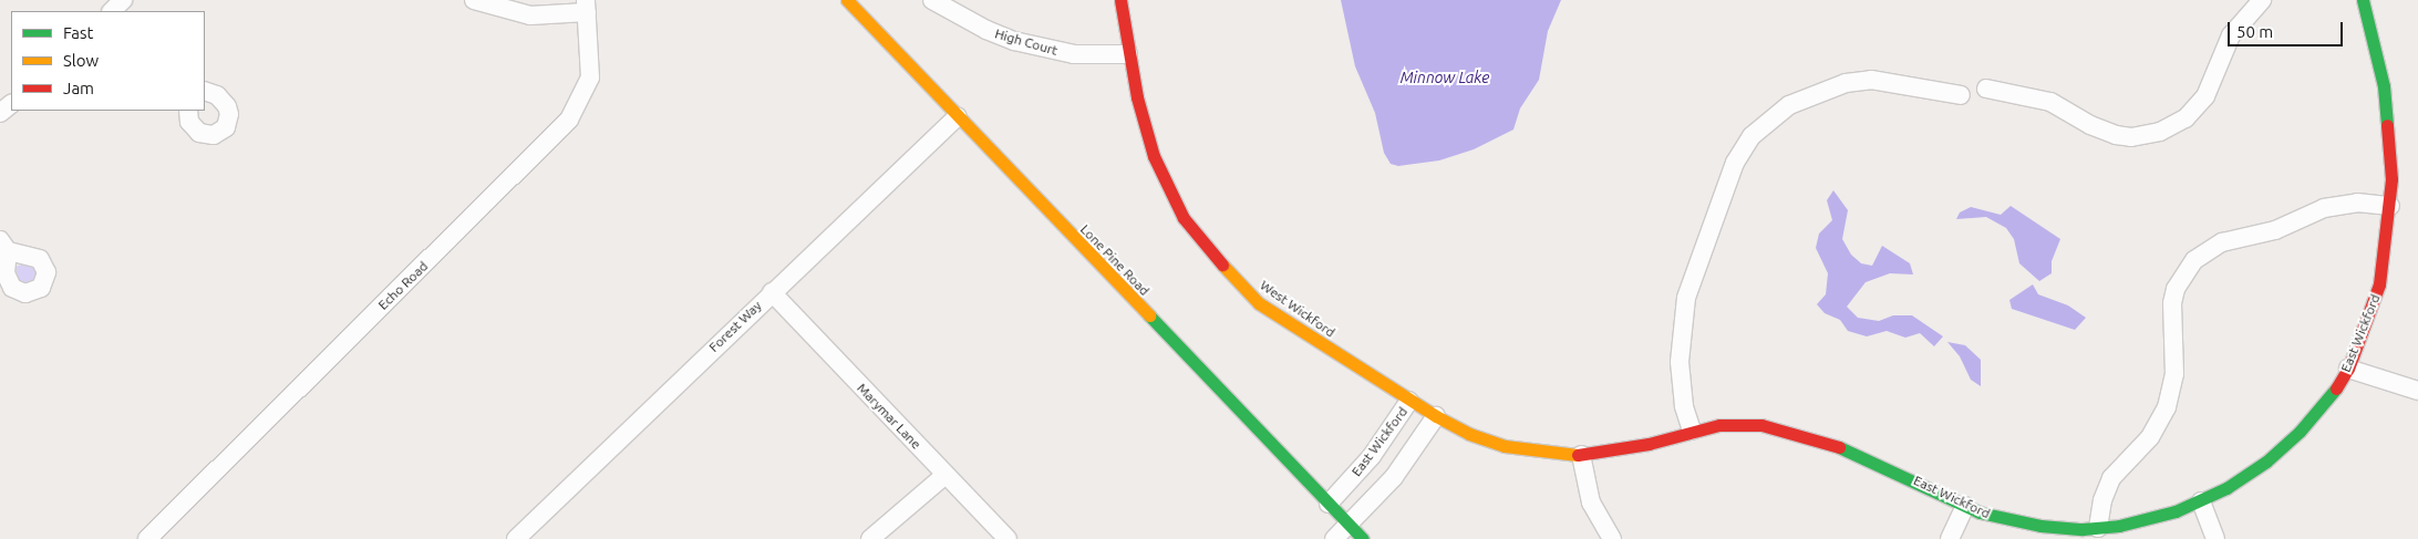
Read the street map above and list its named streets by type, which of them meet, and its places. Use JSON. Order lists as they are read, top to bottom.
{
  "streets": {
    "street": [
      "High Court",
      "Lone Pine Road",
      "Echo Road",
      "West Wickford",
      "Forest Way",
      "East Wickford",
      "Marymar Lane"
    ]
  },
  "crossings": [
    ["High Court", "West Wickford"],
    ["Lone Pine Road", "Forest Way"],
    ["Lone Pine Road", "East Wickford"],
    ["West Wickford", "East Wickford"],
    ["Forest Way", "Marymar Lane"]
  ],
  "water": ["Minnow Lake"],
  "legend": ["Fast", "Slow", "Jam"],
  "scale_bar": "50 m"
}
